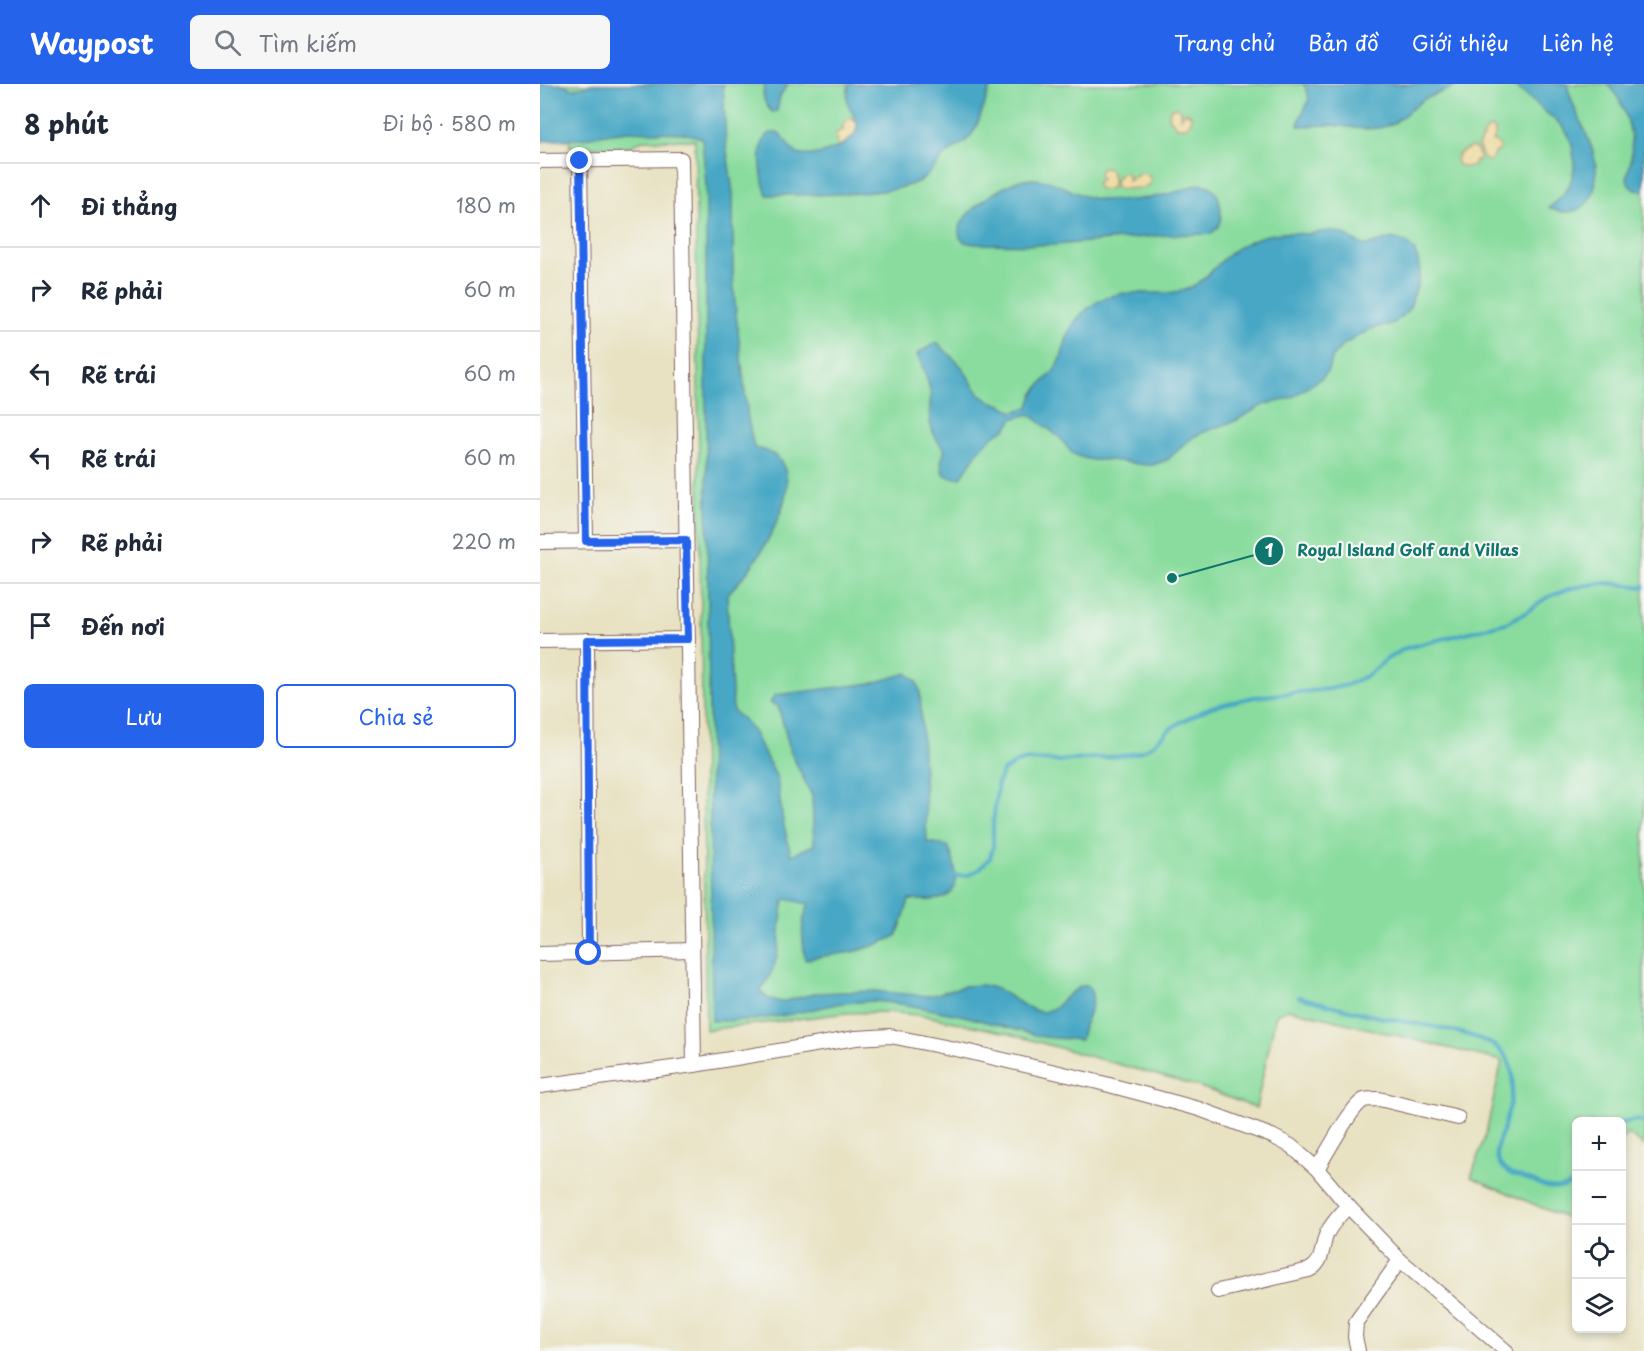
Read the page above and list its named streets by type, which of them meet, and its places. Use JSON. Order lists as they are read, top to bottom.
{
  "places": ["Royal Island Golf and Villas"],
  "page": {
    "header": "Waypost",
    "search": "Tìm kiếm",
    "nav": [
      "Trang chủ",
      "Bản đồ",
      "Giới thiệu",
      "Liên hệ"
    ],
    "heading": ["8 phút", "Đi bộ · 580 m"],
    "list": [
      ["Đi thẳng", "180 m"],
      ["Rẽ phải", "60 m"],
      ["Rẽ trái", "60 m"],
      ["Rẽ trái", "60 m"],
      ["Rẽ phải", "220 m"],
      "Đến nơi"
    ],
    "buttons": ["Lưu", "Chia sẻ"],
    "map_buttons": ["+", "−"]
  }
}
